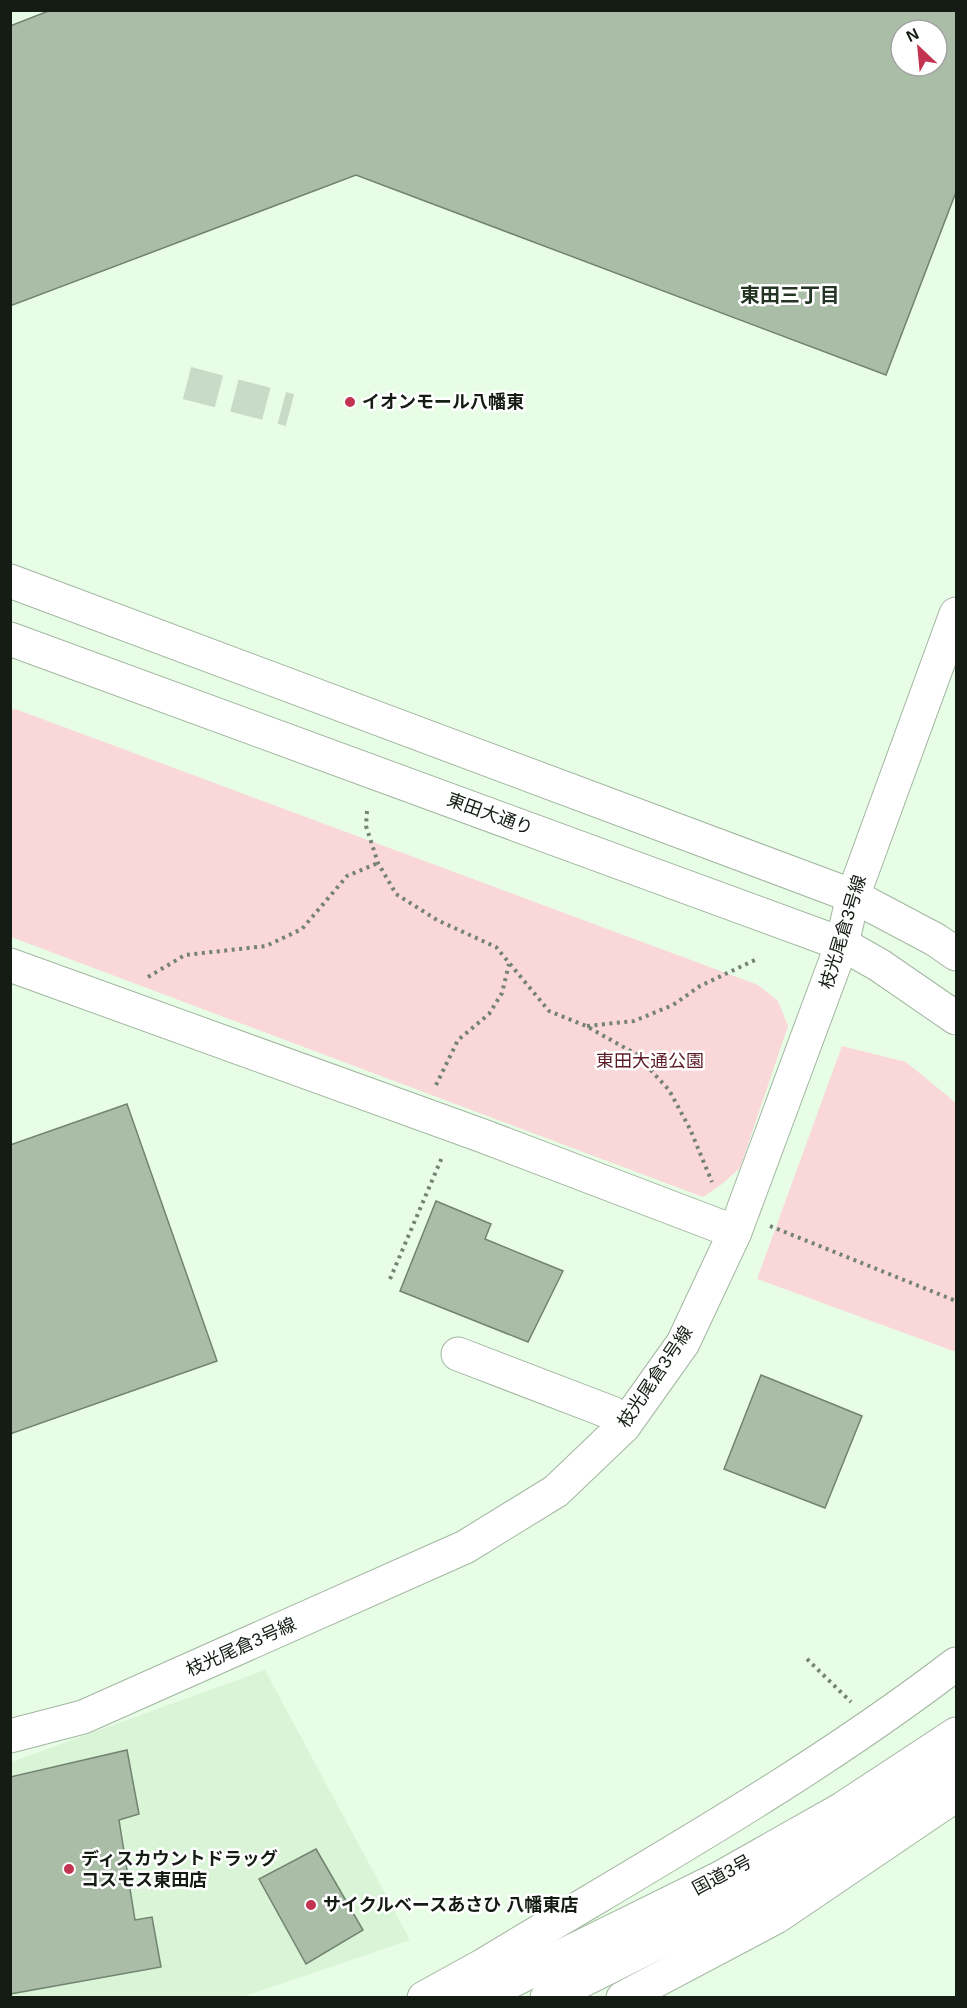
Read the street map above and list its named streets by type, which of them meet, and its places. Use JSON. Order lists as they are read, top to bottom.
{
  "streets": {
    "main road": ["東田大通り", "枝光尾倉3号線", "国道3号"]
  },
  "crossings": [
    ["東田大通り", "枝光尾倉3号線"]
  ],
  "districts": ["東田三丁目"],
  "parks": ["東田大通公園"],
  "places": ["イオンモール八幡東", "ディスカウントドラッグ コスモス東田店", "サイクルベースあさひ 八幡東店"],
  "north": "top left"
}
